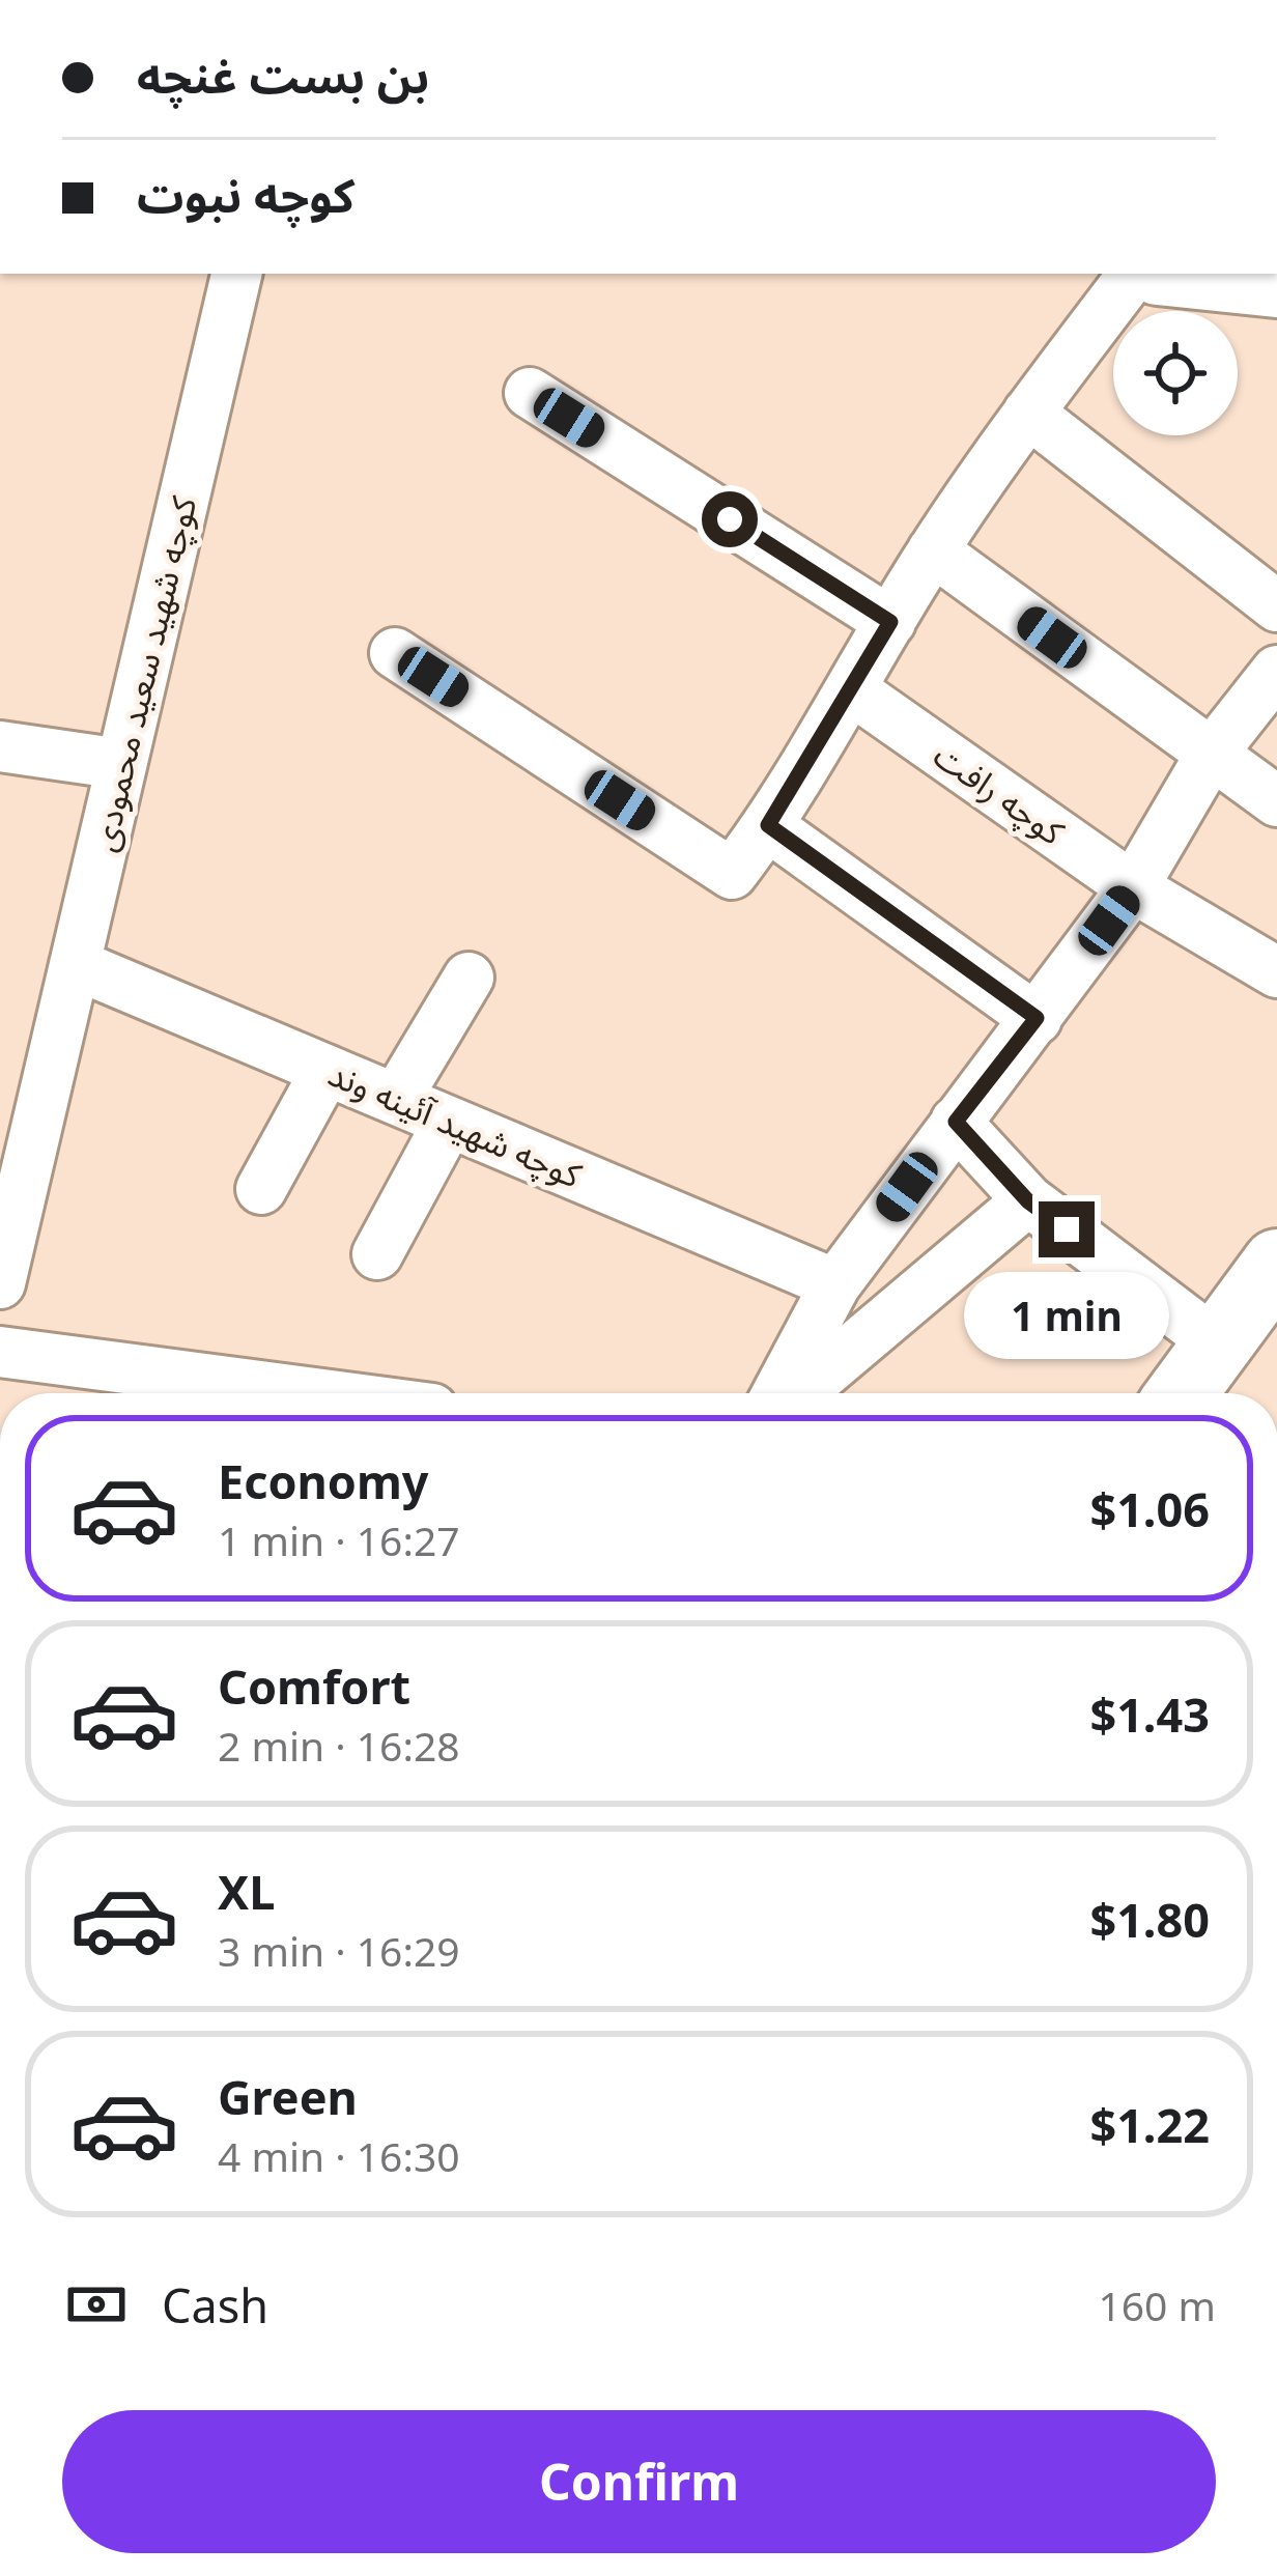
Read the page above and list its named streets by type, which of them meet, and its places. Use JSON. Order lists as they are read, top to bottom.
{
  "streets": {
    "street": ["کوچه شهید سعید محمودی", "کوچه رافت", "کوچه شهید آئینه وند"]
  },
  "crossings": [
    ["کوچه شهید سعید محمودی", "کوچه شهید آئینه وند"]
  ],
  "page": {
    "banner": ["بن بست غنچه", "کوچه نبوت"],
    "bubble": "1 min",
    "list": [
      {
        "name": "Economy",
        "note": "1 min · 16:27",
        "value": "$1.06"
      },
      {
        "name": "Comfort",
        "note": "2 min · 16:28",
        "value": "$1.43"
      },
      {
        "name": "XL",
        "note": "3 min · 16:29",
        "value": "$1.80"
      },
      {
        "name": "Green",
        "note": "4 min · 16:30",
        "value": "$1.22"
      }
    ],
    "pay": ["Cash", "160 m"],
    "buttons": "Confirm"
  }
}
